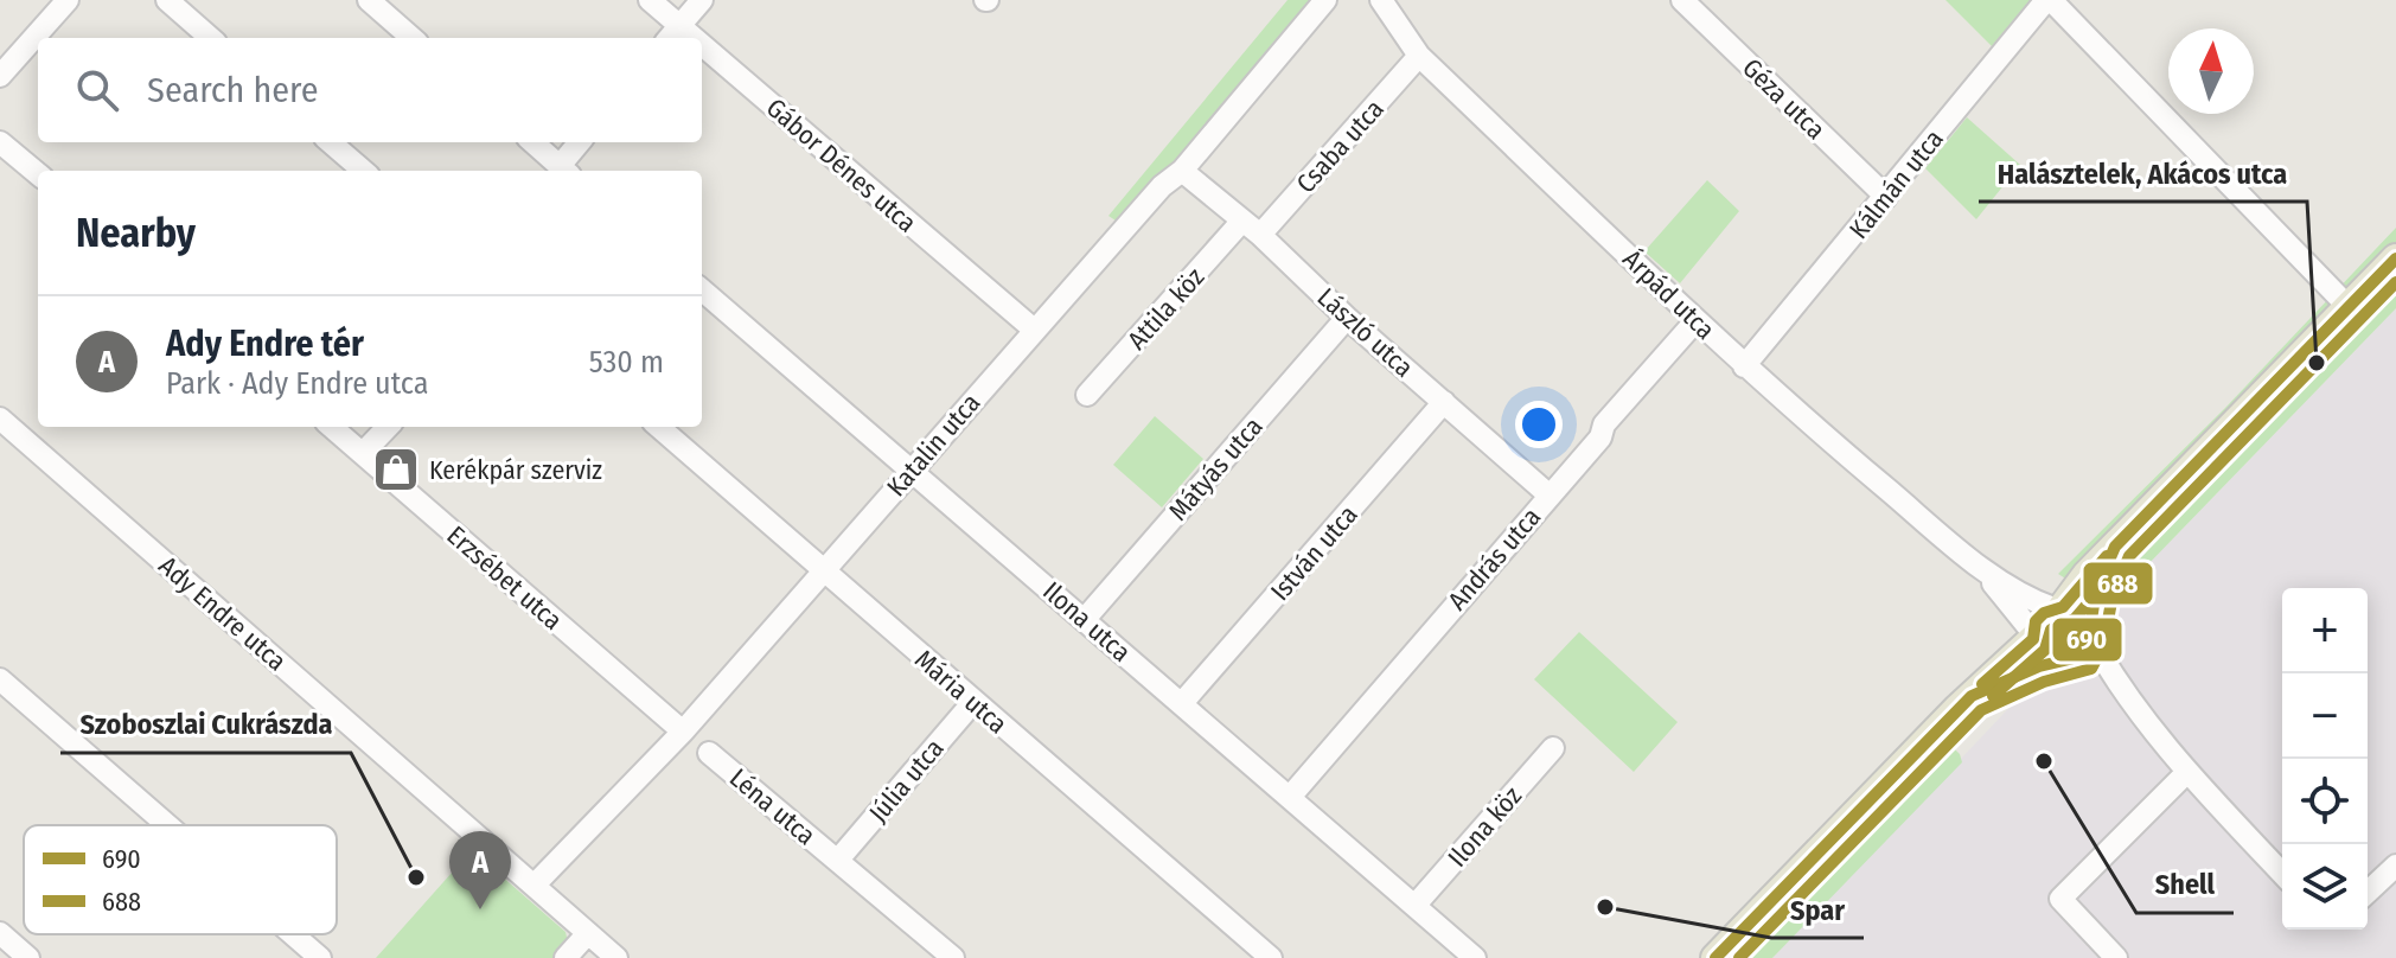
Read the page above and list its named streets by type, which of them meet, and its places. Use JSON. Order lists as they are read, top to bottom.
{
  "streets": {
    "street": [
      "Géza utca",
      "Csaba utca",
      "Gábor Dénes utca",
      "Kálmán utca",
      "Árpád utca",
      "Attila köz",
      "László utca",
      "Katalin utca",
      "Mátyás utca",
      "István utca",
      "András utca",
      "Erzsébet utca",
      "Ady Endre utca",
      "Ilona utca",
      "Mária utca",
      "Júlia utca",
      "Léna utca",
      "Ilona köz"
    ]
  },
  "crossings": [
    ["Géza utca", "Kálmán utca"],
    ["Csaba utca", "Árpád utca"],
    ["Csaba utca", "Attila köz"],
    ["Csaba utca", "László utca"],
    ["Gábor Dénes utca", "Katalin utca"],
    ["Kálmán utca", "Árpád utca"],
    ["Árpád utca", "András utca"],
    ["Attila köz", "László utca"],
    ["László utca", "Katalin utca"],
    ["László utca", "Mátyás utca"],
    ["László utca", "István utca"],
    ["László utca", "András utca"],
    ["Katalin utca", "Erzsébet utca"],
    ["Katalin utca", "Ady Endre utca"],
    ["Katalin utca", "Ilona utca"],
    ["Katalin utca", "Mária utca"],
    ["Mátyás utca", "Ilona utca"],
    ["István utca", "Ilona utca"],
    ["András utca", "Ilona utca"],
    ["Ilona utca", "Ilona köz"],
    ["Mária utca", "Júlia utca"],
    ["Júlia utca", "Léna utca"]
  ],
  "places": {
    "other": [
      "Halásztelek, Akácos utca",
      "Shell",
      "Szoboszlai Cukrászda",
      "Spar"
    ],
    "shop": ["Kerékpár szerviz"]
  },
  "lines": ["transit line 690", "transit line 688"],
  "legend": ["690", "688"],
  "north": "top",
  "page": {
    "search": "Search here",
    "heading": "Nearby",
    "list": [
      {
        "mark": "A",
        "name": "Ady Endre tér",
        "note": "Park · Ady Endre utca",
        "value": "530 m"
      }
    ],
    "map_buttons": ["+", "−"],
    "pins": "A"
  }
}
